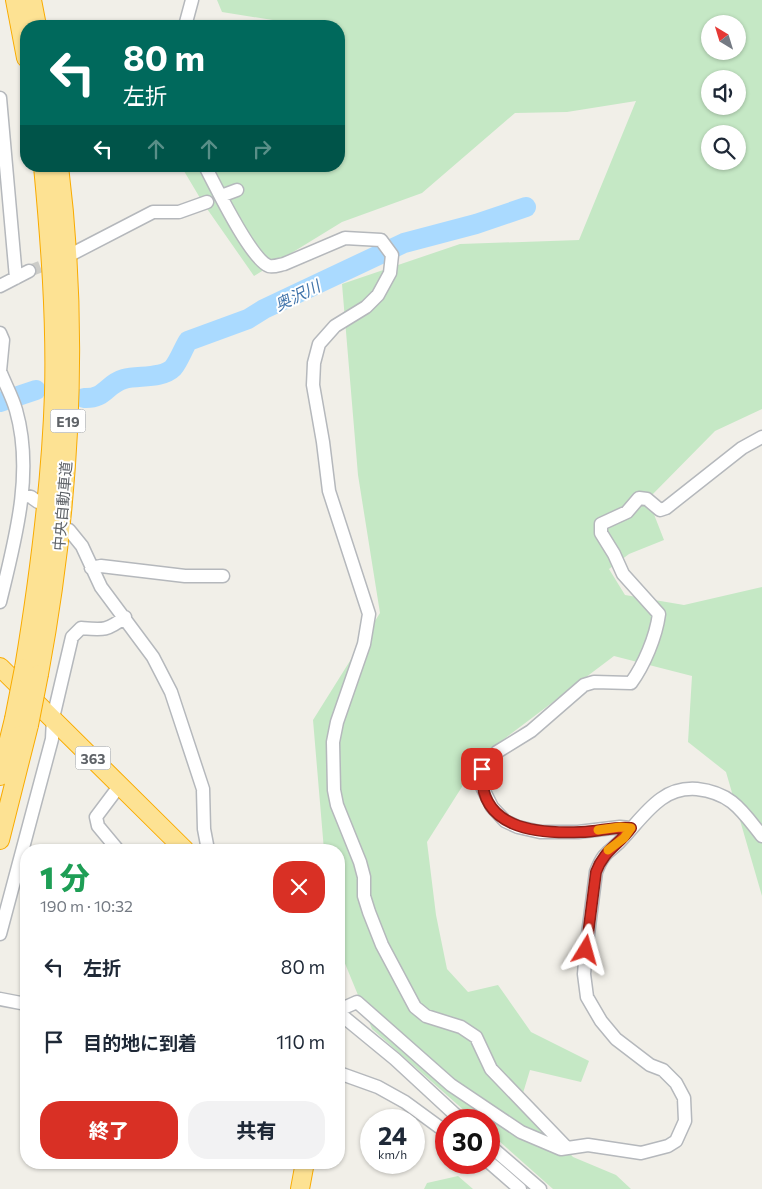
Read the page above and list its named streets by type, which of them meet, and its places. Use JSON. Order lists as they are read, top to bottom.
{
  "streets": {
    "highway": ["E19", "中央自動車道", "363"]
  },
  "water": ["奥沢川"],
  "north": "top left",
  "page": {
    "turn": ["80 m", "左折"],
    "heading": ["1 分", "190 m · 10:32"],
    "list": [
      {
        "name": "左折",
        "value": "80 m"
      },
      {
        "name": "目的地に到着",
        "value": "110 m"
      }
    ],
    "buttons": ["終了", "共有"],
    "speed": "24 km/h",
    "limit": "30"
  }
}
